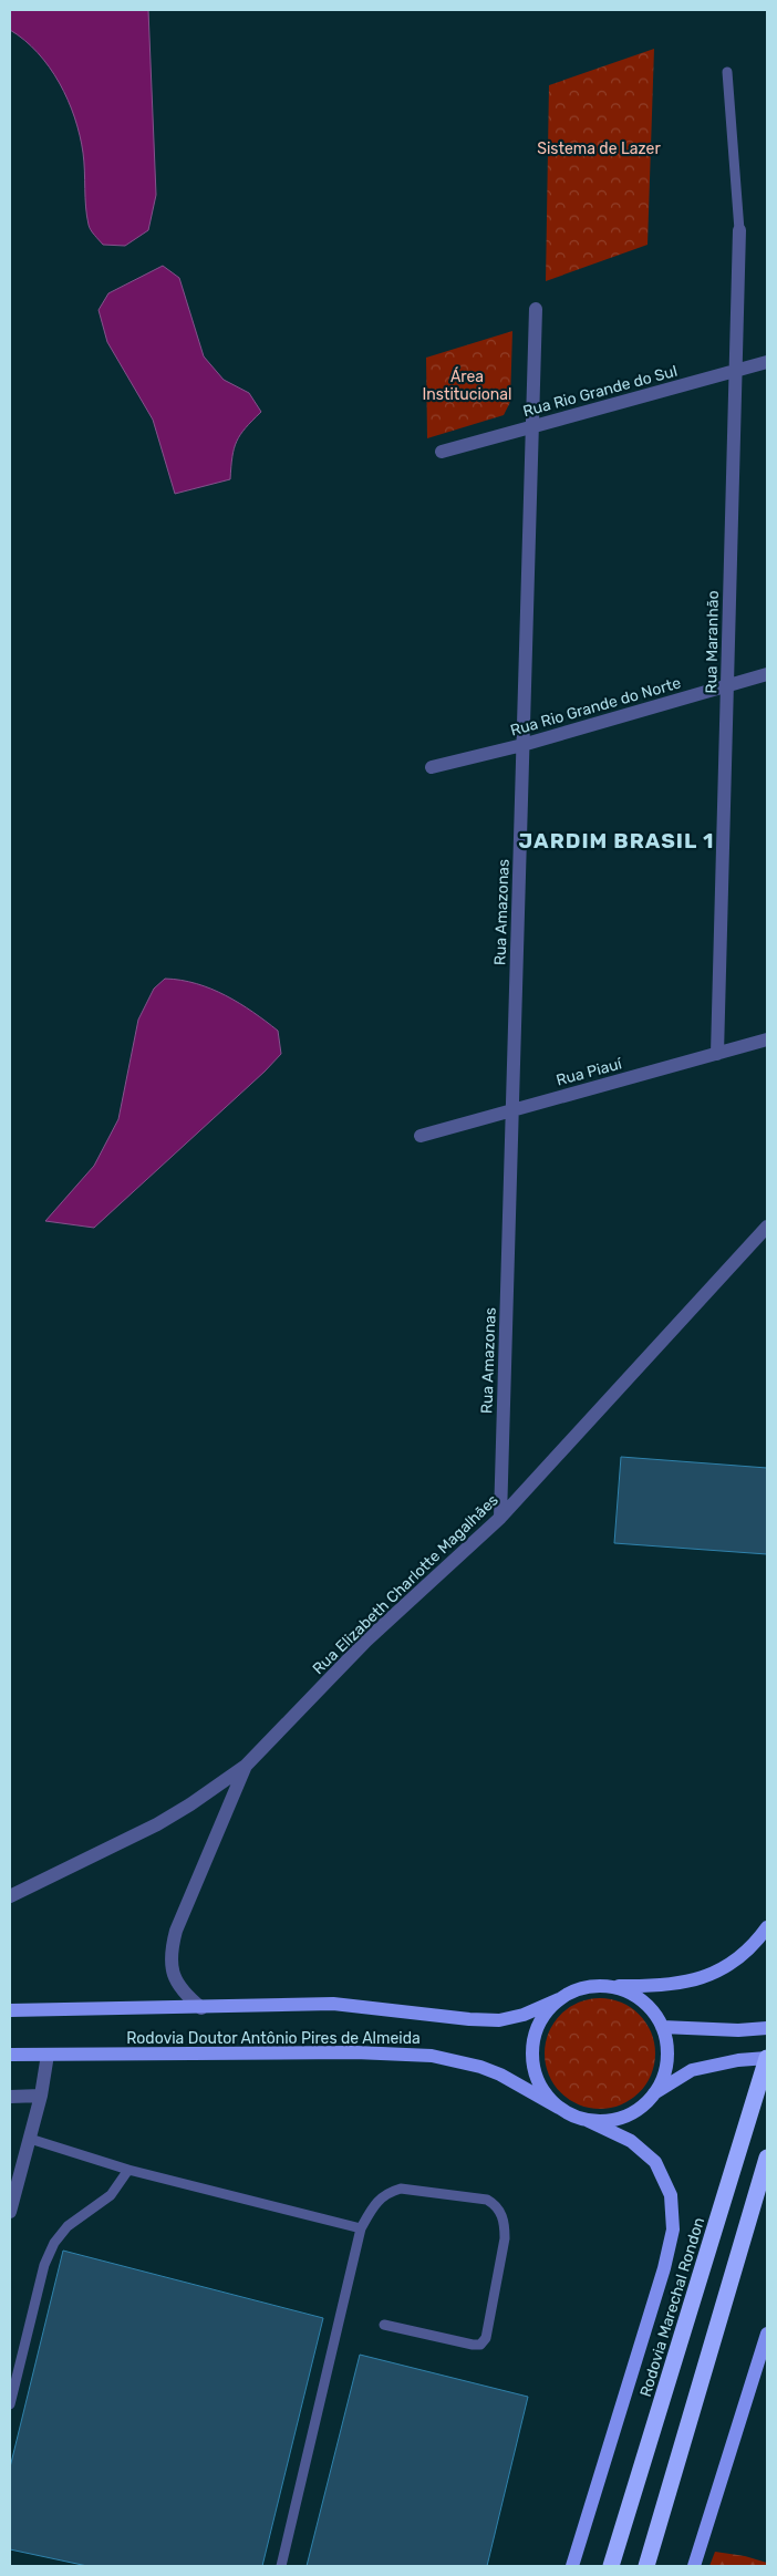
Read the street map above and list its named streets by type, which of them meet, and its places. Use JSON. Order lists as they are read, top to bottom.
{
  "streets": {
    "highway": ["Rodovia Marechal Rondon"],
    "main road": ["Rodovia Doutor Antônio Pires de Almeida"],
    "street": [
      "Rua Rio Grande do Sul",
      "Rua Maranhão",
      "Rua Rio Grande do Norte",
      "Rua Amazonas",
      "Rua Piauí",
      "Rua Elizabeth Charlotte Magalhães"
    ]
  },
  "crossings": [
    ["Rua Rio Grande do Sul", "Rua Maranhão"],
    ["Rua Rio Grande do Sul", "Rua Amazonas"],
    ["Rua Maranhão", "Rua Rio Grande do Norte"],
    ["Rua Maranhão", "Rua Piauí"],
    ["Rua Rio Grande do Norte", "Rua Amazonas"],
    ["Rua Amazonas", "Rua Piauí"],
    ["Rua Amazonas", "Rua Elizabeth Charlotte Magalhães"]
  ],
  "districts": ["JARDIM BRASIL 1"],
  "parks": ["Sistema de Lazer", "Área Institucional"]
}
